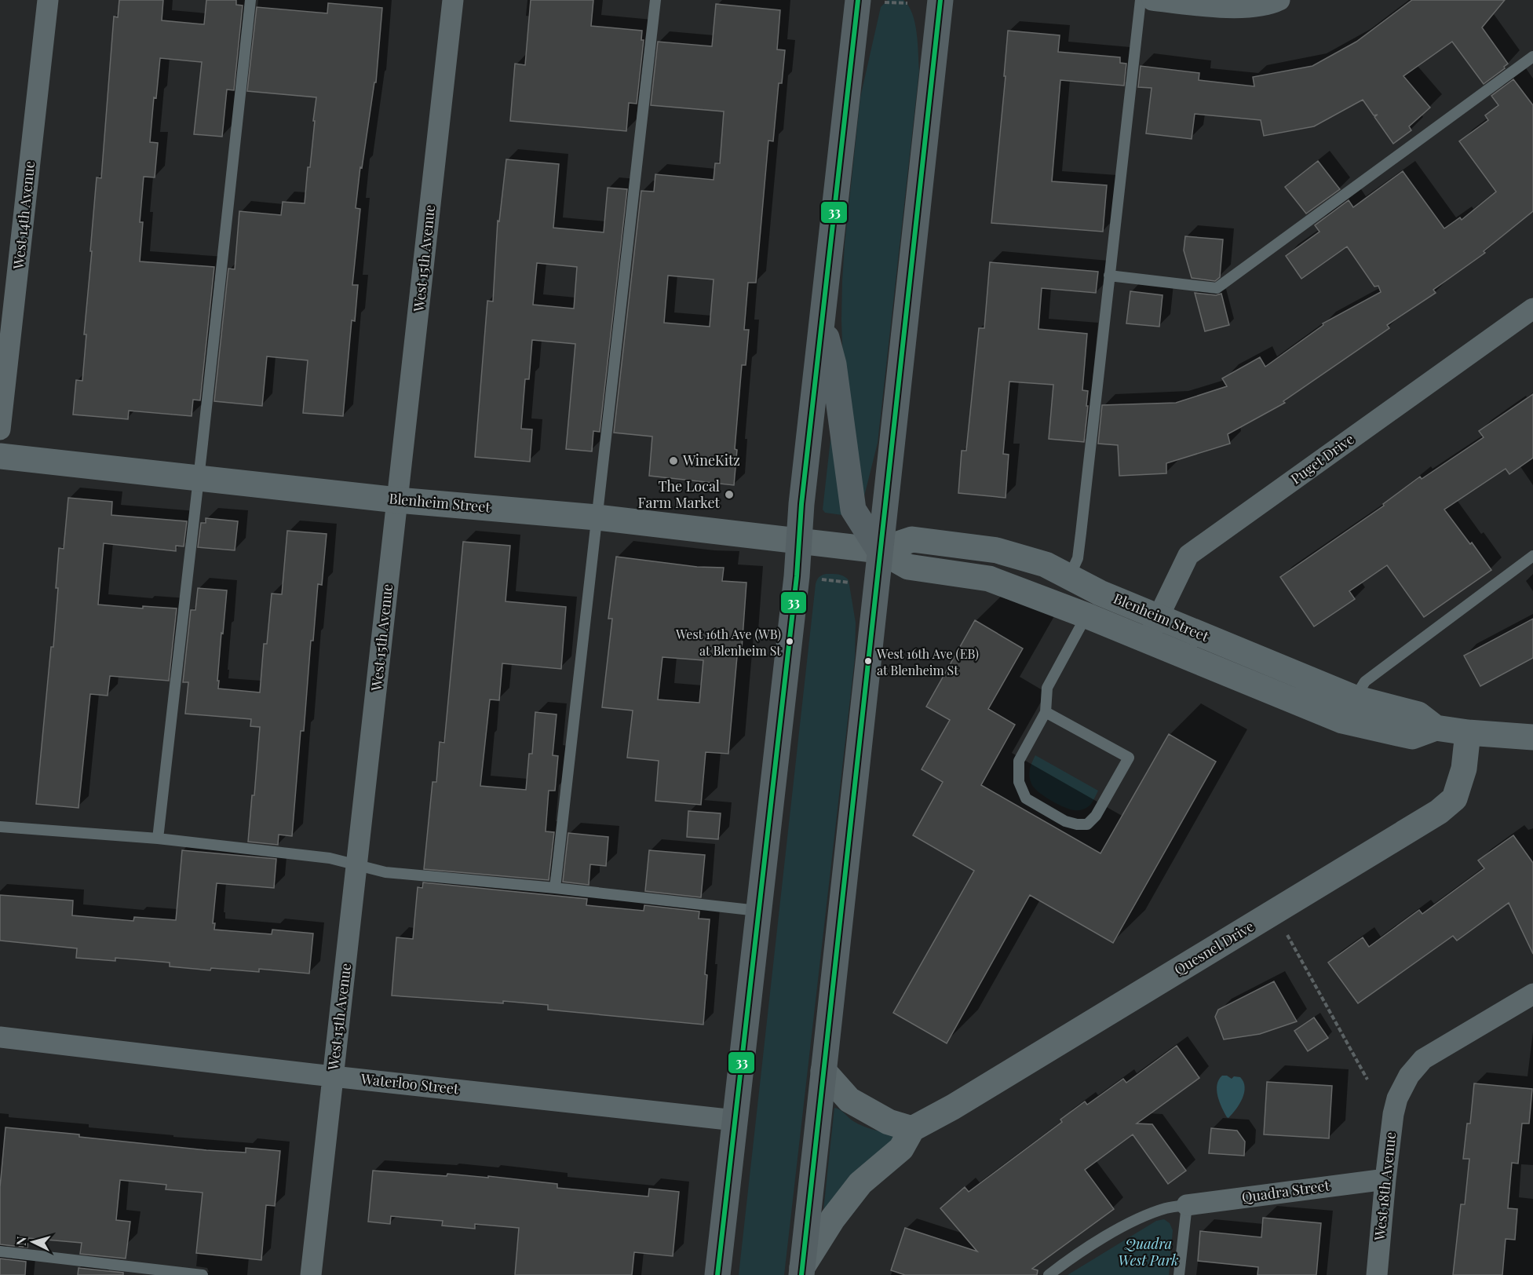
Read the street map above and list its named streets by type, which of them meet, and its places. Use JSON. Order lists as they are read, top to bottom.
{
  "streets": {
    "street": [
      "West 14th Avenue",
      "West 15th Avenue",
      "Puget Drive",
      "Blenheim Street",
      "Quesnel Drive",
      "Waterloo Street",
      "West 18th Avenue",
      "Quadra Street"
    ]
  },
  "crossings": [
    ["West 15th Avenue", "Blenheim Street"],
    ["West 15th Avenue", "Waterloo Street"],
    ["Puget Drive", "Blenheim Street"],
    ["Blenheim Street", "Quesnel Drive"],
    ["West 18th Avenue", "Quadra Street"]
  ],
  "parks": ["Quadra West Park"],
  "places": [
    "WineKitz",
    "The Local Farm Market",
    "West 16th Ave (WB) at Blenheim St",
    "West 16th Ave (EB) at Blenheim St"
  ],
  "lines": ["transit line 33"],
  "north": "left"
}
